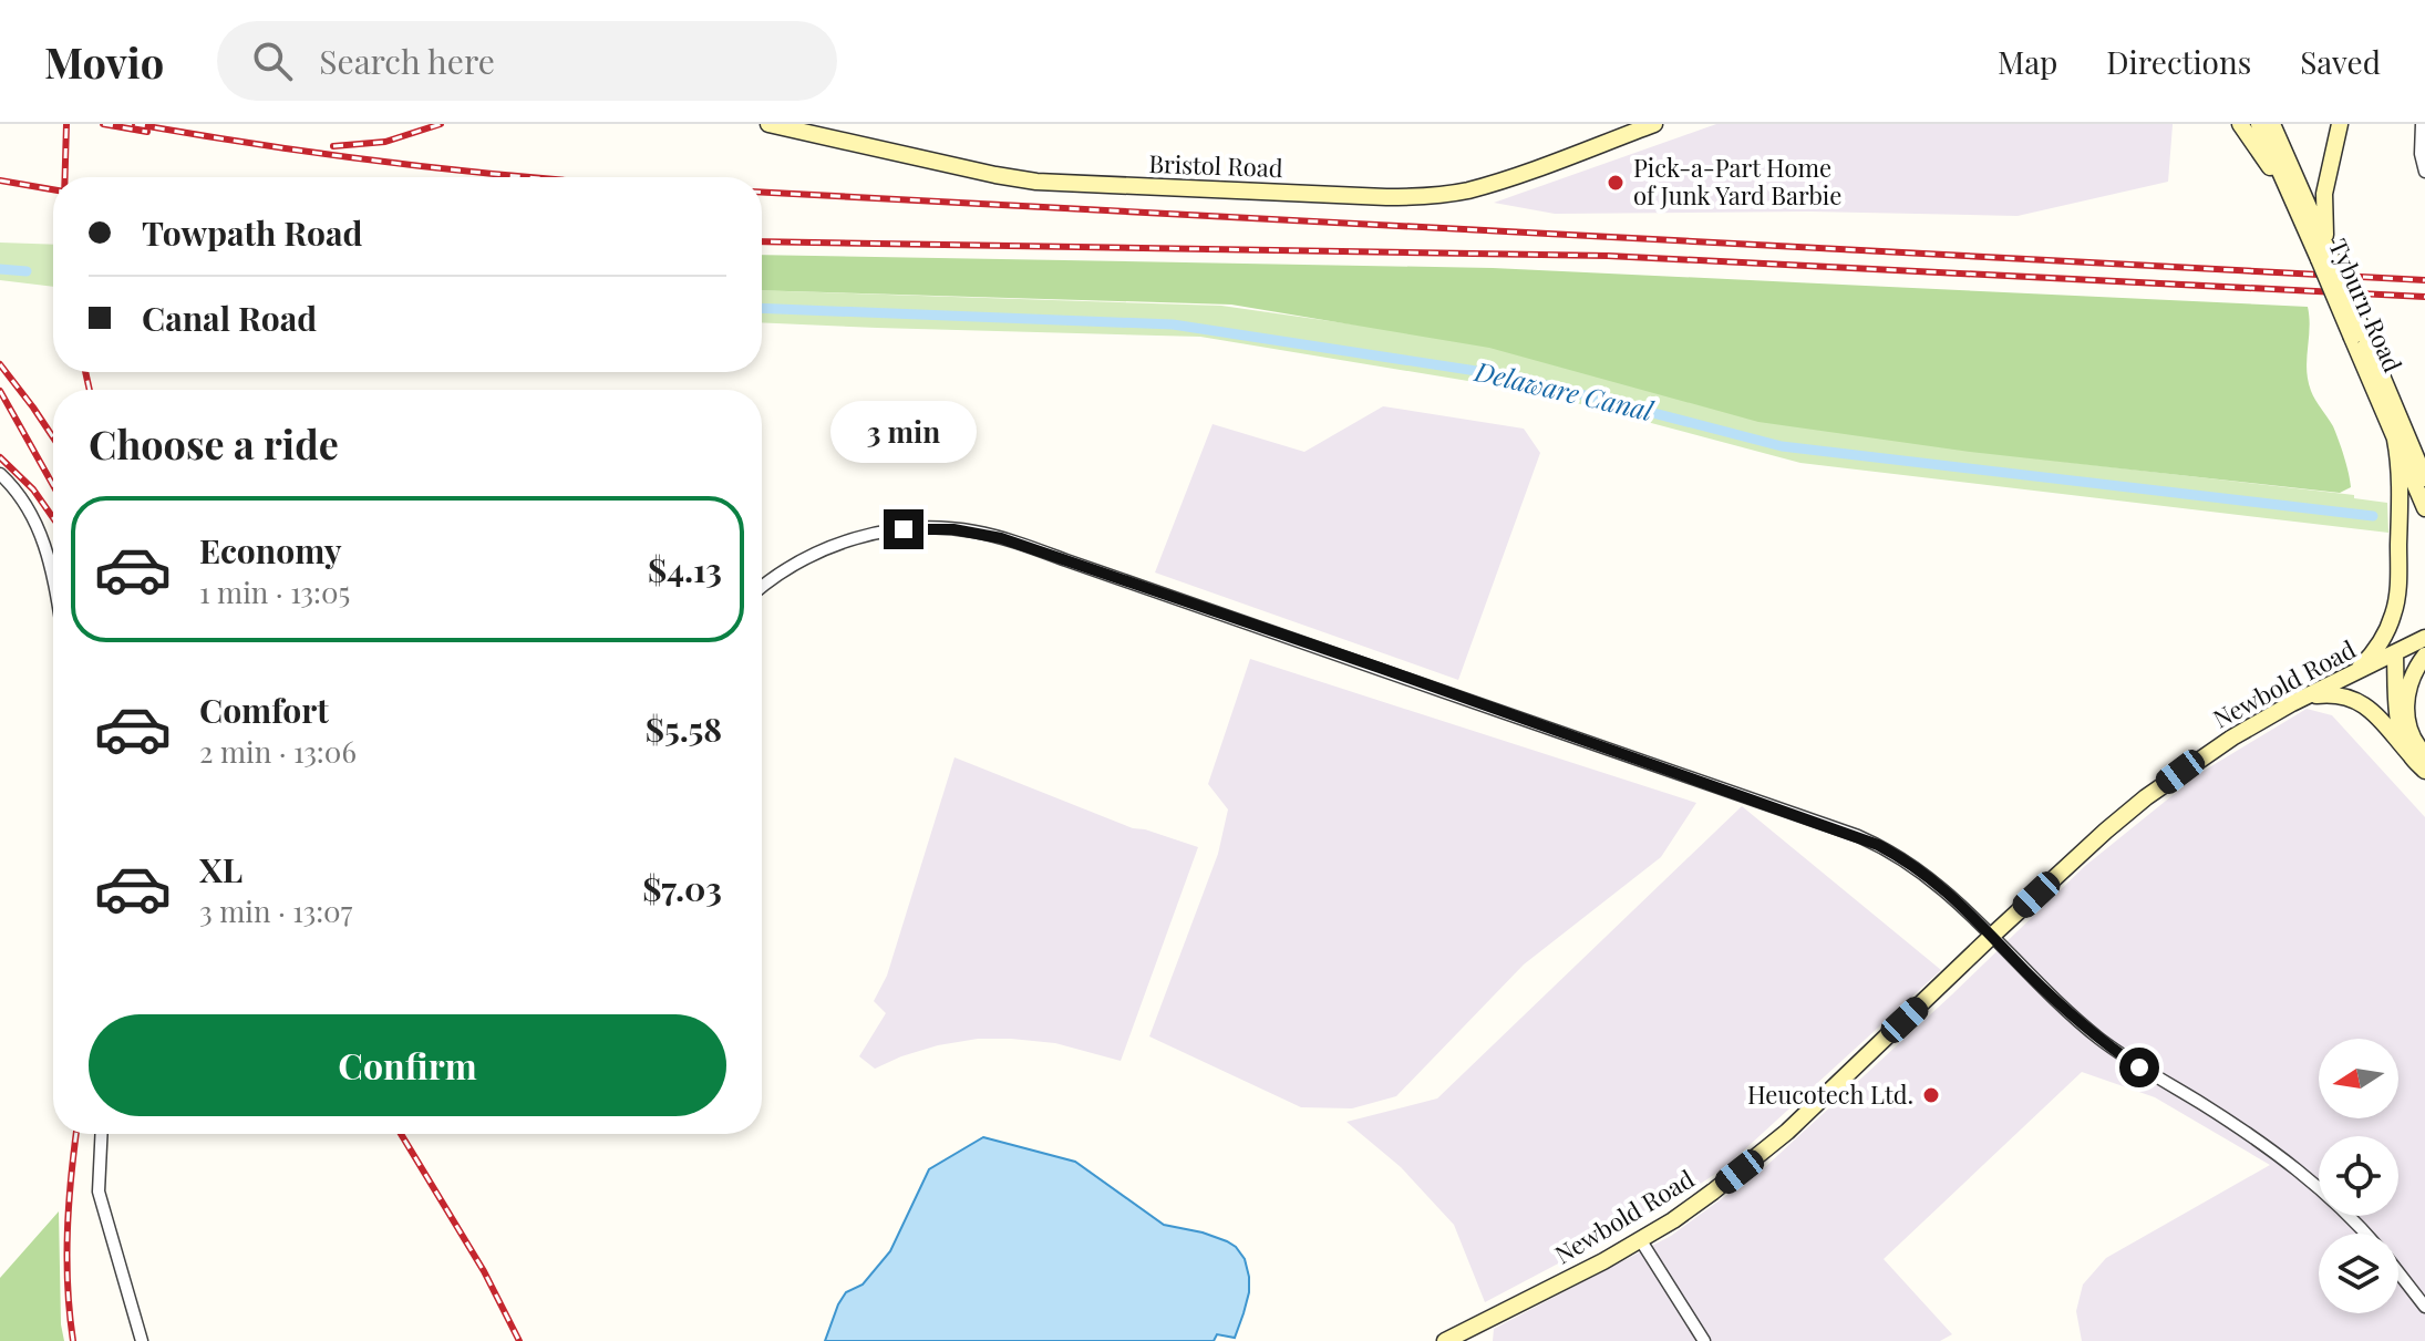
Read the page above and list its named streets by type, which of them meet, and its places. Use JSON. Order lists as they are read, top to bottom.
{
  "streets": {
    "main road": ["Bristol Road", "Tyburn Road", "Newbold Road"]
  },
  "water": ["Delaware Canal"],
  "places": ["Pick-a-Part Home of Junk Yard Barbie", "Heucotech Ltd."],
  "north": "left",
  "page": {
    "header": "Movio",
    "search": "Search here",
    "nav": ["Map", "Directions", "Saved"],
    "banner": ["Towpath Road", "Canal Road"],
    "heading": "Choose a ride",
    "bubble": "3 min",
    "list": [
      {
        "name": "Economy",
        "note": "1 min · 13:05",
        "value": "$4.13"
      },
      {
        "name": "Comfort",
        "note": "2 min · 13:06",
        "value": "$5.58"
      },
      {
        "name": "XL",
        "note": "3 min · 13:07",
        "value": "$7.03"
      }
    ],
    "buttons": "Confirm"
  }
}
